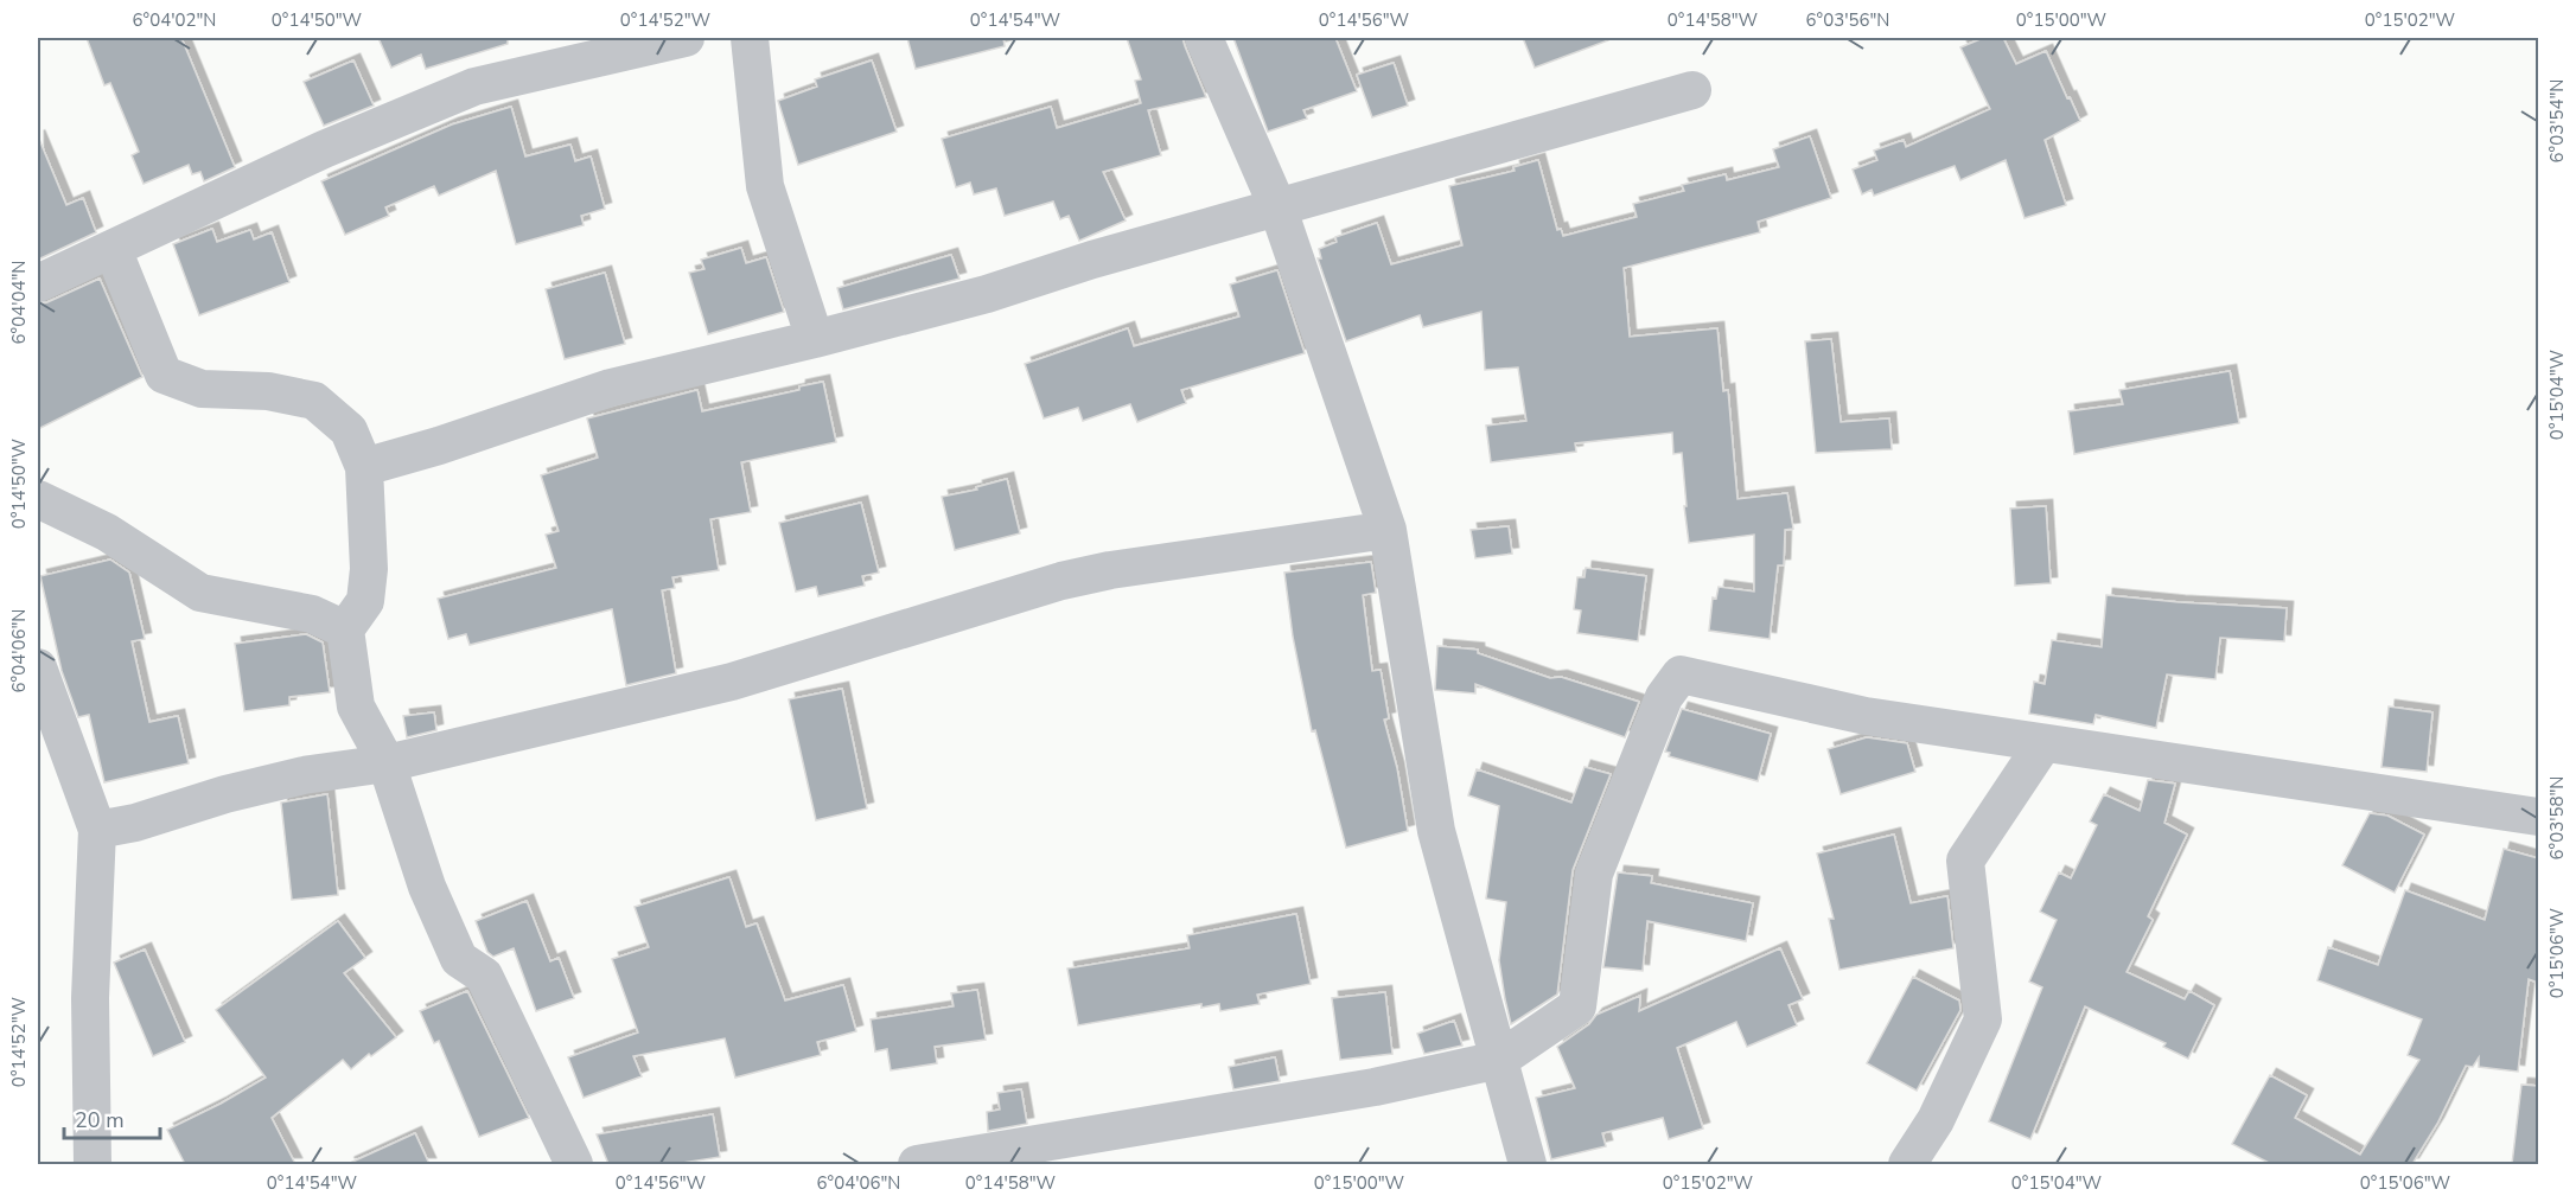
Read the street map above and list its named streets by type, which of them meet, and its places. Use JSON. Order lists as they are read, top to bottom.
{
  "scale_bar": "20 m",
  "coordinates": [
    "6°04'02\"N",
    "0°14'50\"W",
    "0°14'52\"W",
    "0°14'54\"W",
    "0°14'56\"W",
    "0°14'58\"W",
    "6°03'56\"N",
    "0°15'00\"W",
    "0°15'02\"W",
    "6°03'54\"N",
    "6°04'04\"N",
    "0°15'04\"W",
    "6°04'06\"N",
    "6°03'58\"N",
    "0°15'06\"W"
  ]
}
